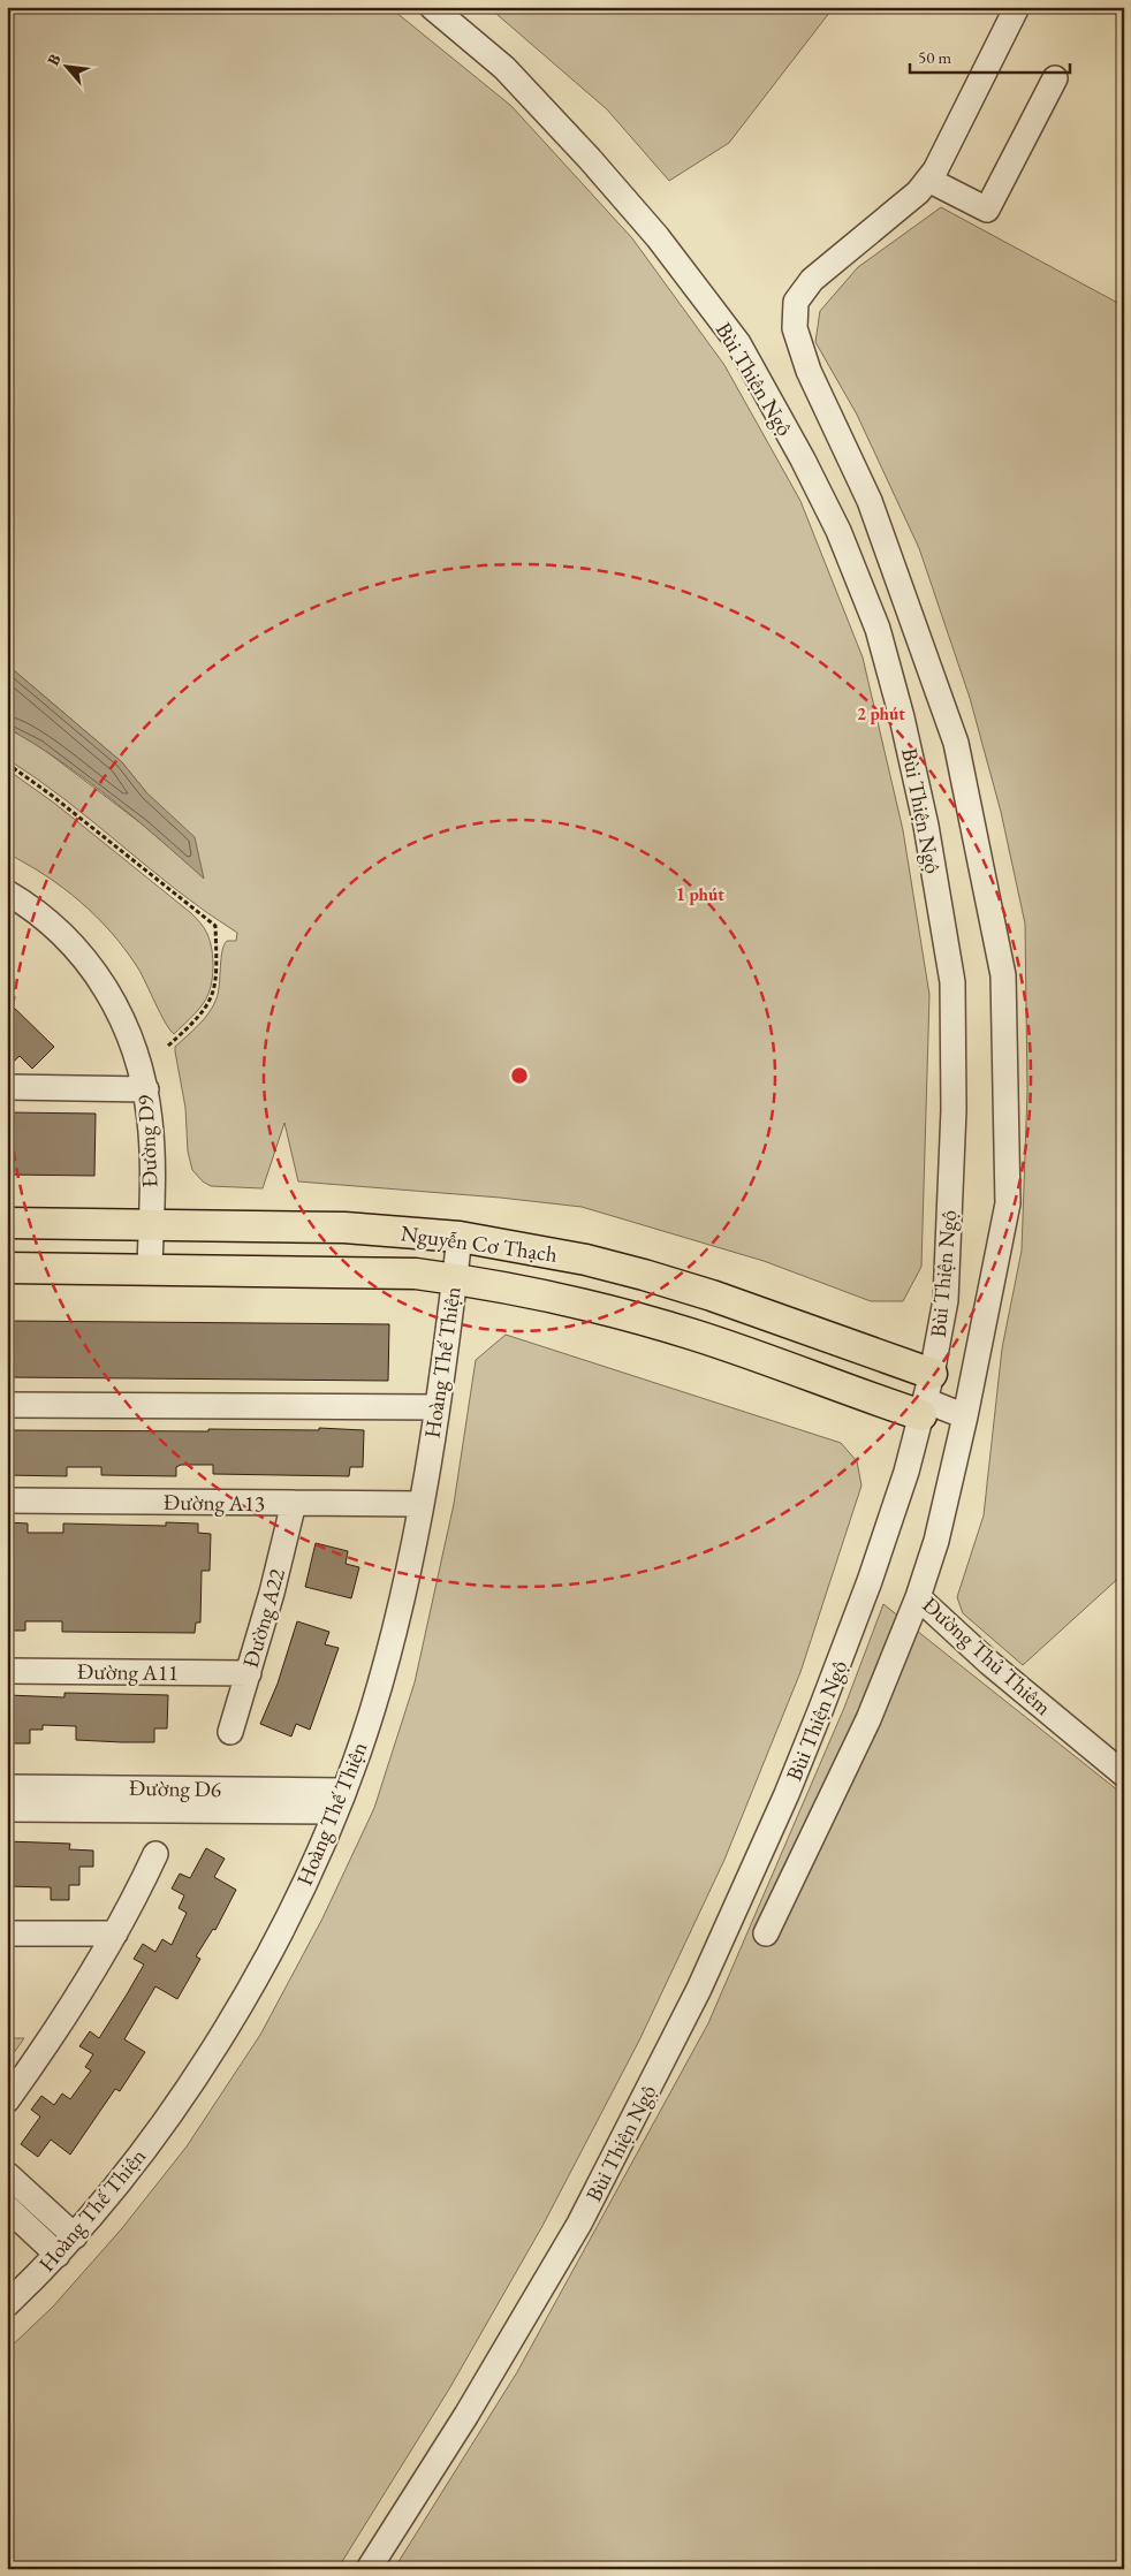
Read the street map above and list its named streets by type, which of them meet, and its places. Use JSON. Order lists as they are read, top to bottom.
{
  "streets": {
    "main road": ["Nguyễn Cơ Thạch"],
    "street": [
      "Bùi Thiện Ngộ",
      "Đường D9",
      "Hoàng Thế Thiện",
      "Đường A13",
      "Đường A22",
      "Đường Thủ Thiêm",
      "Đường A11",
      "Đường D6"
    ]
  },
  "crossings": [
    ["Bùi Thiện Ngộ", "Nguyễn Cơ Thạch"],
    ["Đường D9", "Nguyễn Cơ Thạch"],
    ["Nguyễn Cơ Thạch", "Hoàng Thế Thiện"],
    ["Hoàng Thế Thiện", "Đường A13"],
    ["Hoàng Thế Thiện", "Đường D6"],
    ["Đường A13", "Đường A22"],
    ["Đường A22", "Đường A11"]
  ],
  "scale_bar": "50 m",
  "north": "top left",
  "rings": ["2 phút", "1 phút"]
}
